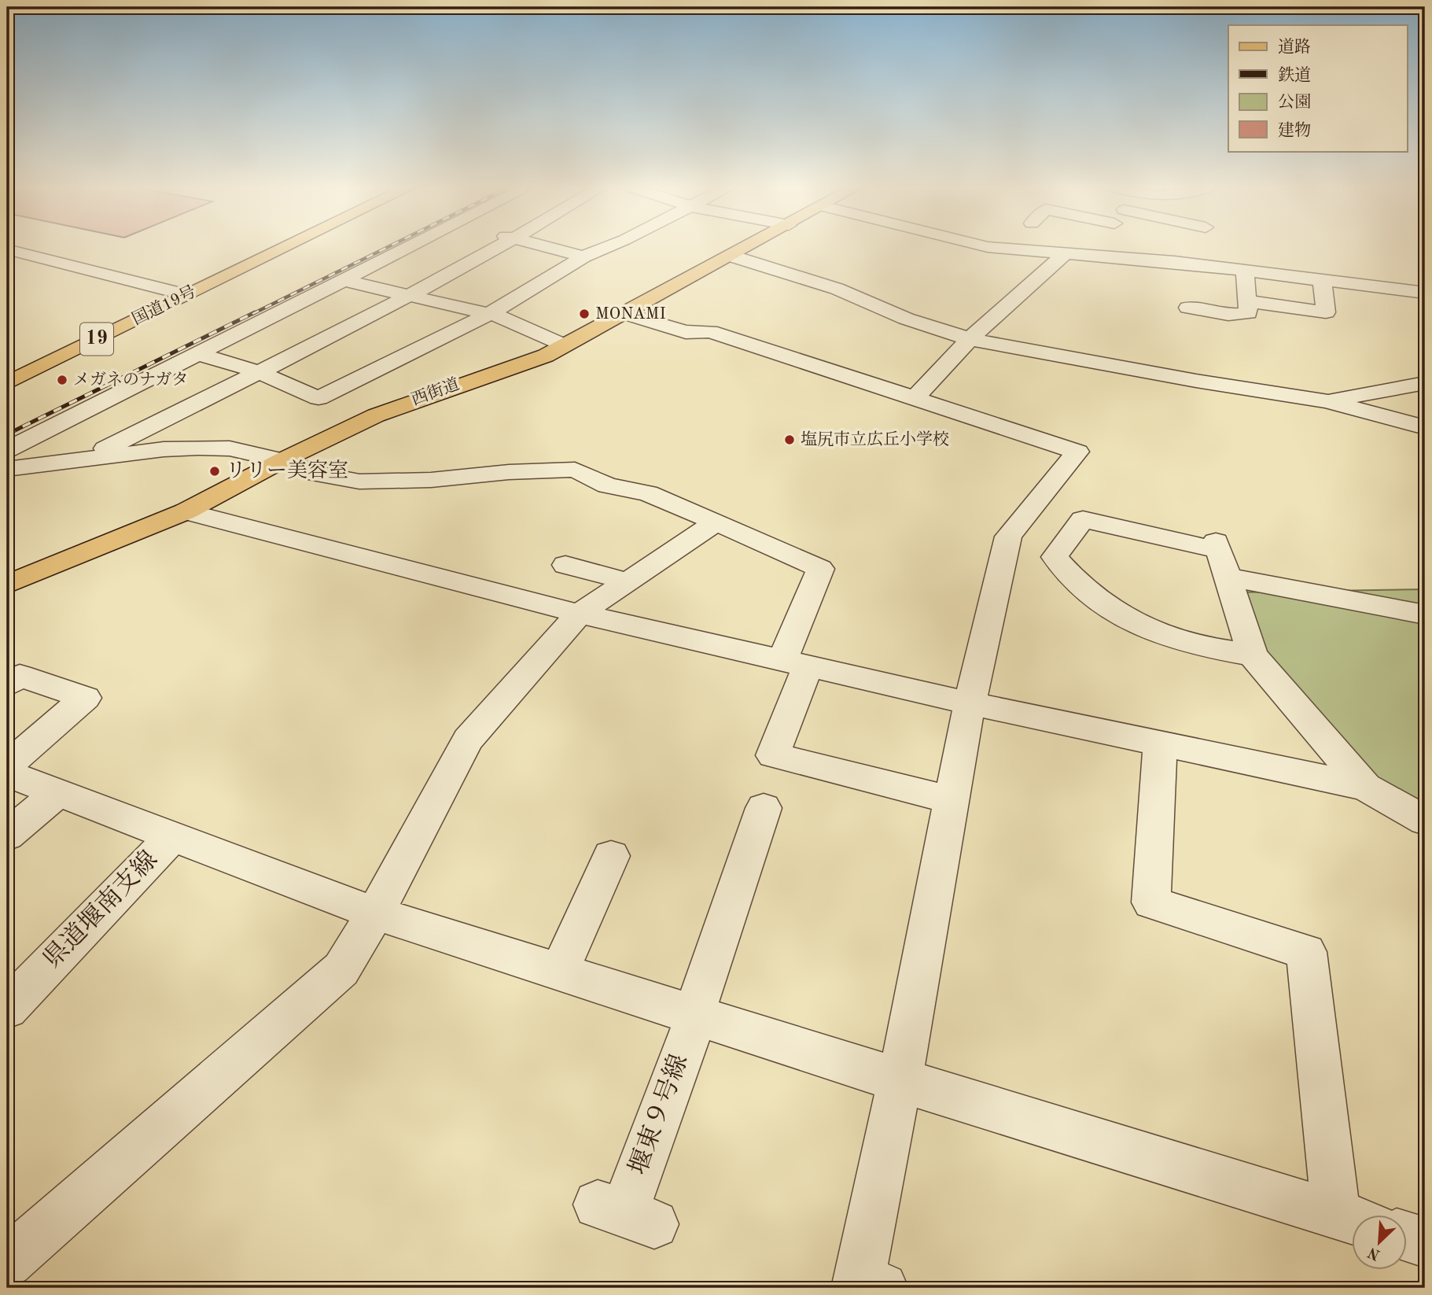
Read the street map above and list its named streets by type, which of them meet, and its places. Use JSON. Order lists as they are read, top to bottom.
{
  "streets": {
    "main road": ["国道19号", "19", "西街道"],
    "street": ["県道堰南支線", "堰東９号線"]
  },
  "places": [
    "MONAMI",
    "メガネのナガタ",
    "塩尻市立広丘小学校",
    "リリー美容室"
  ],
  "legend": [
    "道路",
    "鉄道",
    "公園",
    "建物"
  ],
  "north": "bottom left"
}
